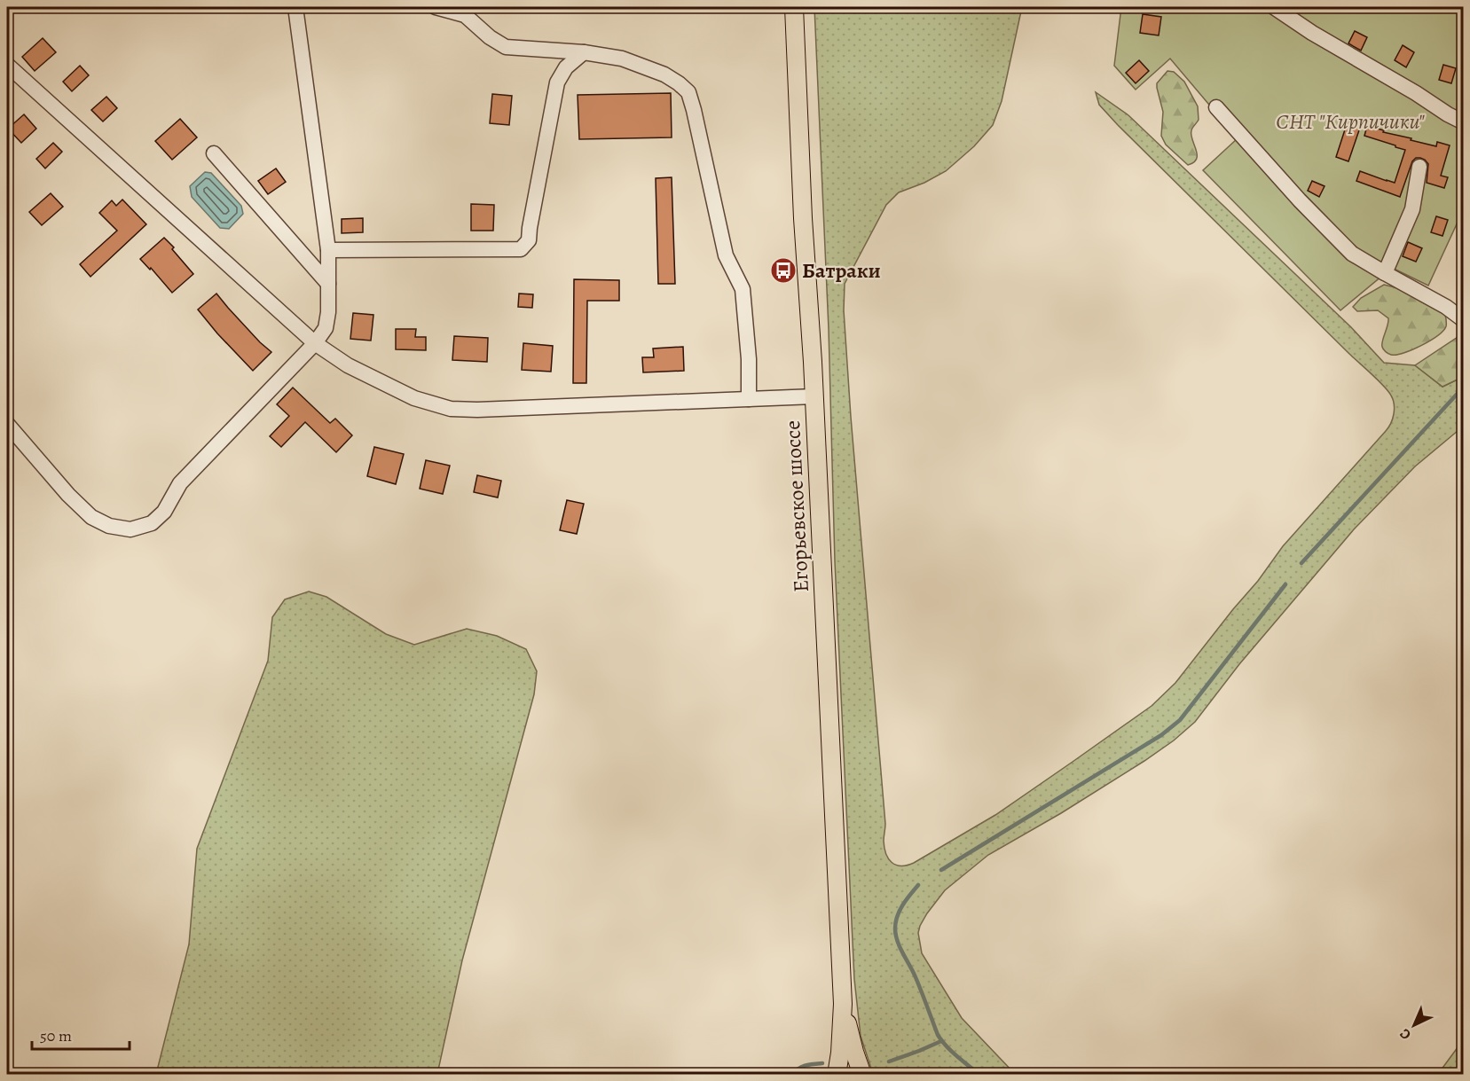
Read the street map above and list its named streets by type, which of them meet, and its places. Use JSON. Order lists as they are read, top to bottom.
{
  "streets": {
    "main road": ["Егорьевское шоссе"]
  },
  "parks": ["СНТ \"Кирпичики\""],
  "places": {
    "bus stop": ["Батраки"]
  },
  "scale_bar": "50 m",
  "north": "bottom left"
}
